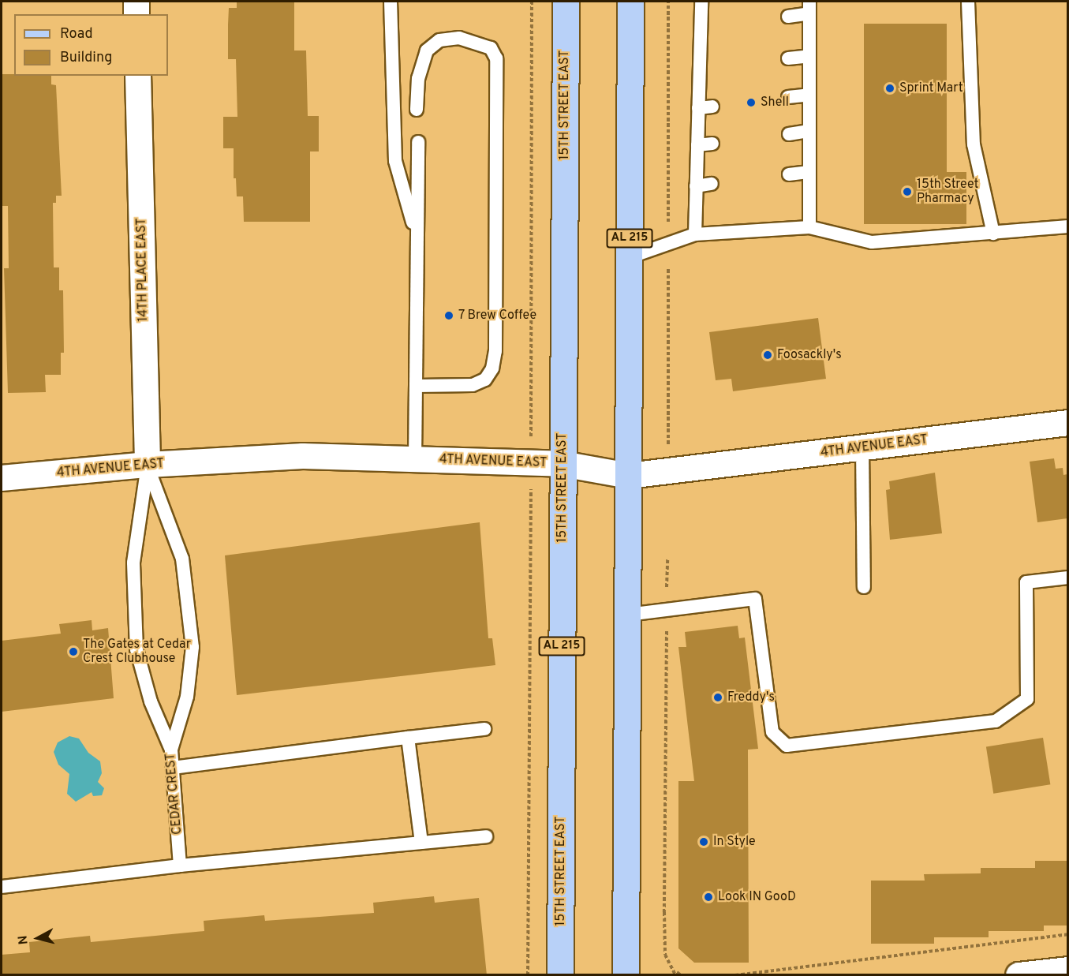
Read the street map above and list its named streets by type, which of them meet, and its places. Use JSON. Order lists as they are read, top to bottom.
{
  "streets": {
    "main road": ["15TH STREET EAST", "AL 215"],
    "street": ["14TH PLACE EAST", "4TH AVENUE EAST"],
    "lane": ["CEDAR CREST"]
  },
  "crossings": [
    ["15TH STREET EAST", "4TH AVENUE EAST"],
    ["AL 215", "4TH AVENUE EAST"],
    ["14TH PLACE EAST", "4TH AVENUE EAST"],
    ["14TH PLACE EAST", "CEDAR CREST"],
    ["4TH AVENUE EAST", "CEDAR CREST"]
  ],
  "places": [
    "Sprint Mart",
    "Shell",
    "15th Street Pharmacy",
    "7 Brew Coffee",
    "Foosackly's",
    "The Gates at Cedar Crest Clubhouse",
    "Freddy's",
    "In Style",
    "Look IN GooD"
  ],
  "legend": ["Road", "Building"],
  "north": "left"
}
